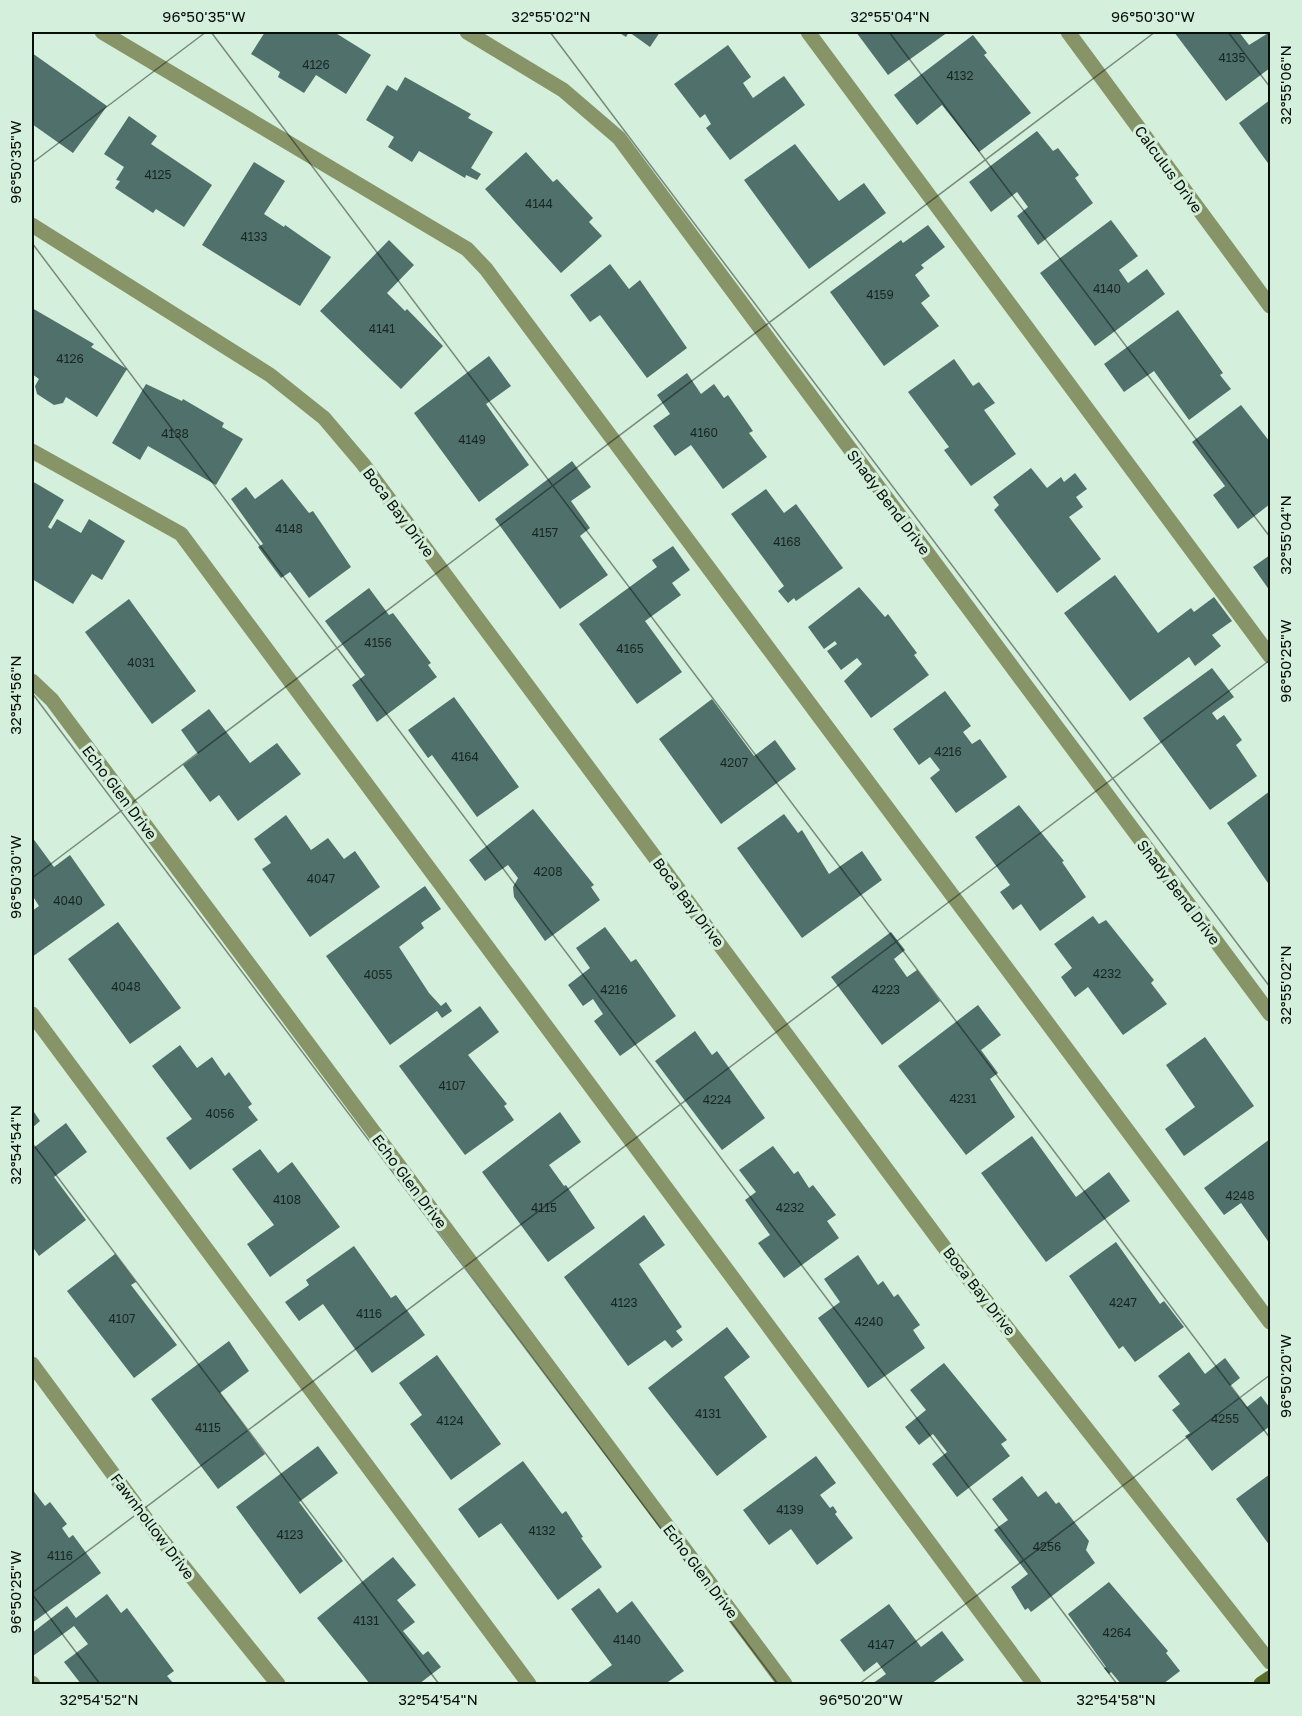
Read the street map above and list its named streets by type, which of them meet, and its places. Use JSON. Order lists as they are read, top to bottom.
{
  "streets": {
    "street": [
      "Calculus Drive",
      "Shady Bend Drive",
      "Boca Bay Drive",
      "Echo Glen Drive",
      "Fawnhollow Drive"
    ]
  },
  "house_numbers": [
    "4135",
    "4126",
    "4132",
    "4125",
    "4144",
    "4133",
    "4140",
    "4159",
    "4141",
    "4126",
    "4160",
    "4138",
    "4149",
    "4148",
    "4157",
    "4168",
    "4156",
    "4165",
    "4031",
    "4216",
    "4164",
    "4207",
    "4208",
    "4047",
    "4040",
    "4232",
    "4055",
    "4048",
    "4216",
    "4223",
    "4107",
    "4231",
    "4224",
    "4056",
    "4248",
    "4108",
    "4115",
    "4232",
    "4123",
    "4247",
    "4116",
    "4107",
    "4240",
    "4131",
    "4255",
    "4124",
    "4115",
    "4139",
    "4132",
    "4123",
    "4256",
    "4116",
    "4131",
    "4264",
    "4140",
    "4147"
  ],
  "coordinates": [
    "96°50'35\"W",
    "32°55'02\"N",
    "32°55'04\"N",
    "96°50'30\"W",
    "32°55'06\"N",
    "96°50'25\"W",
    "32°54'56\"N",
    "32°54'54\"N",
    "96°50'20\"W",
    "32°54'52\"N",
    "32°54'58\"N"
  ]
}
